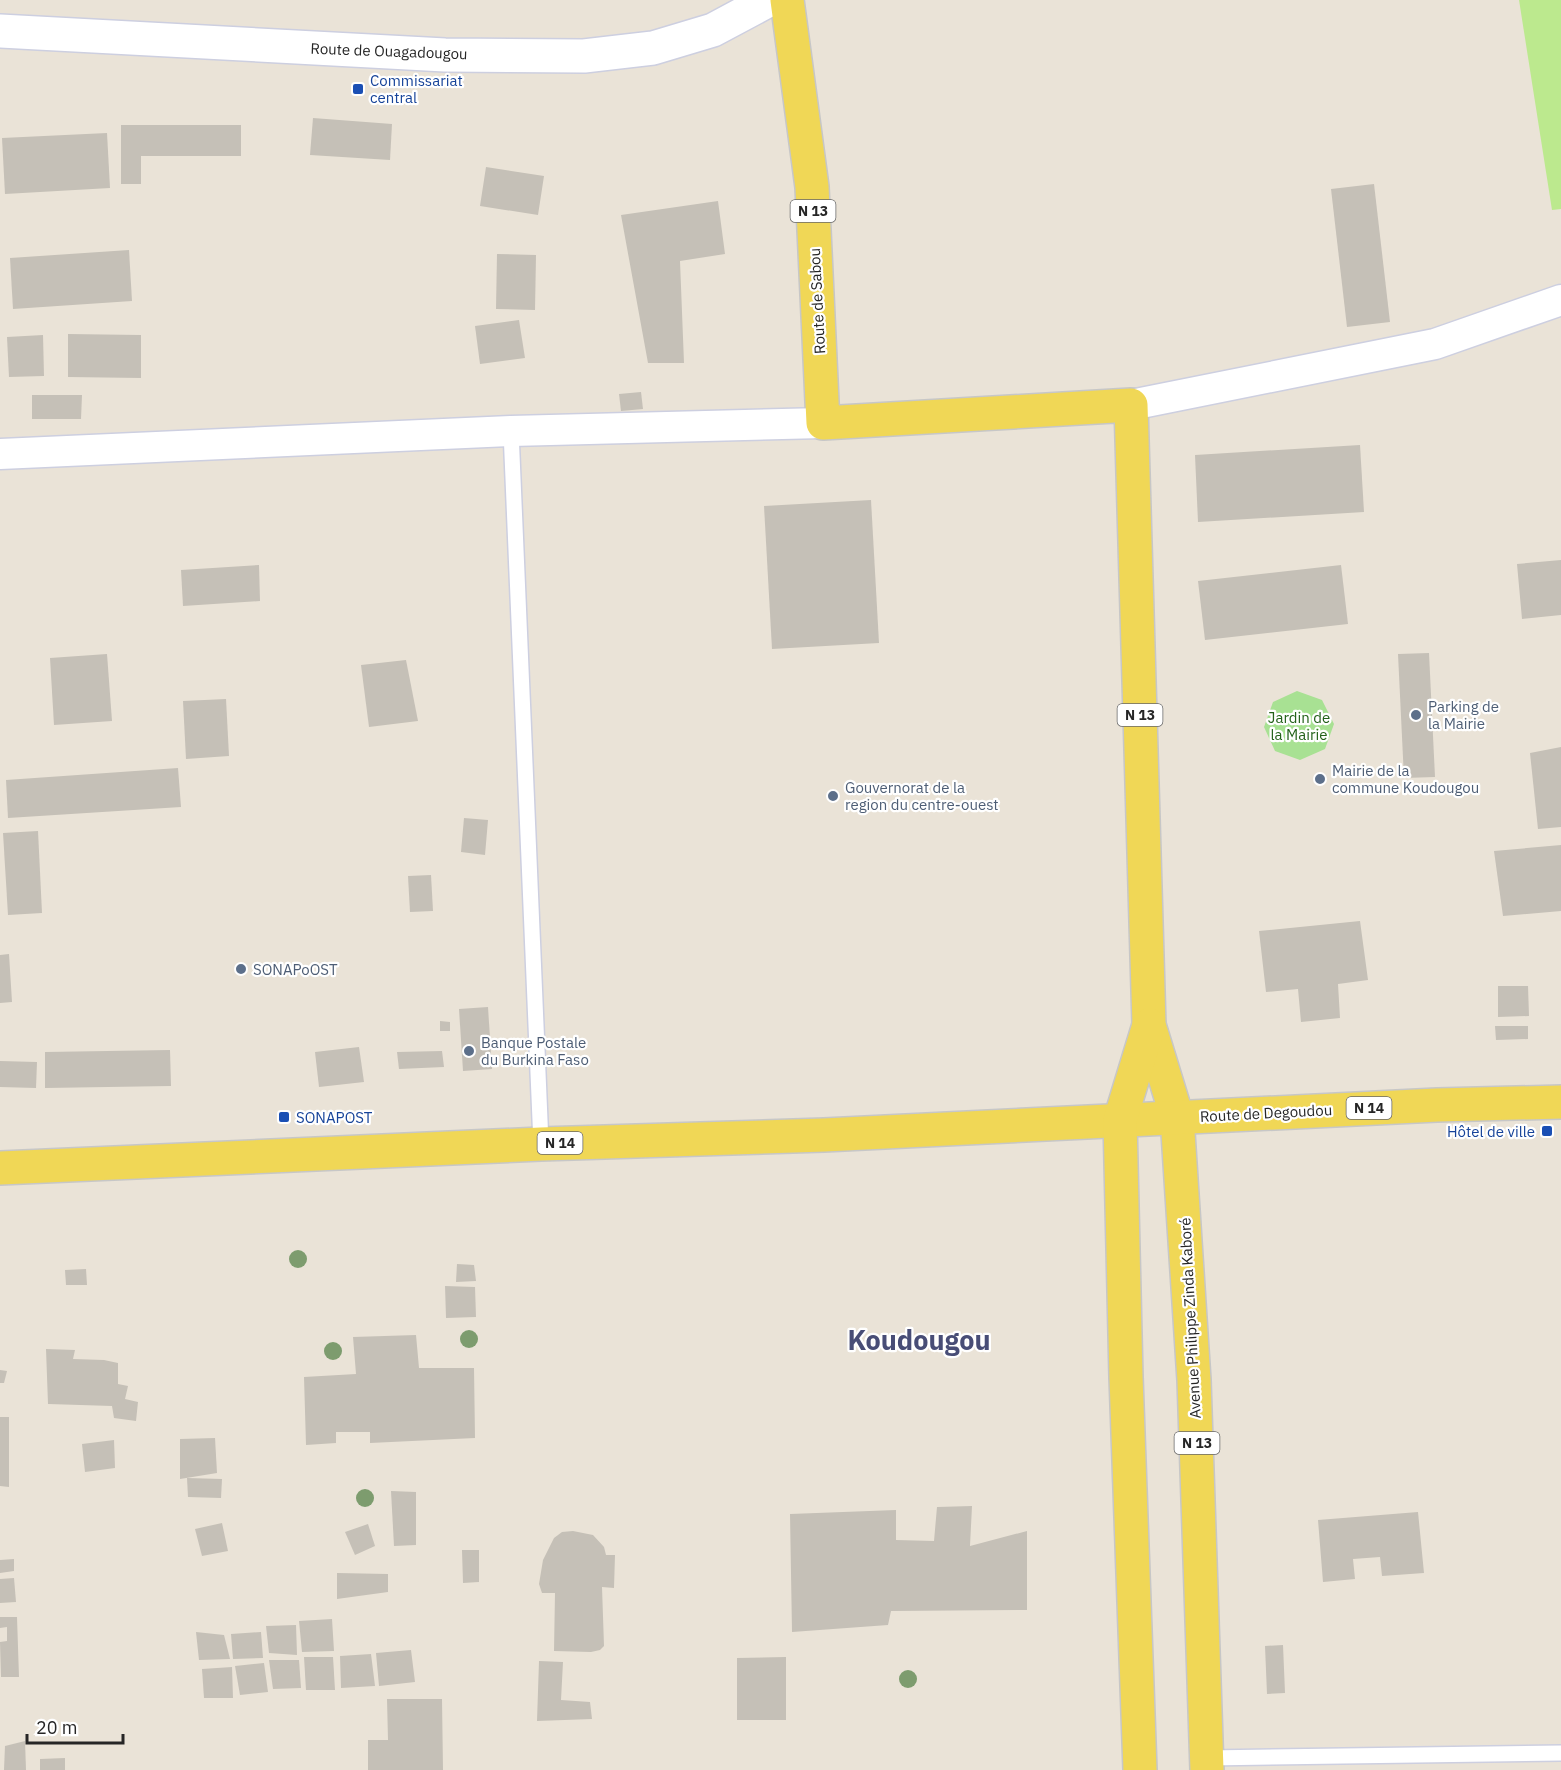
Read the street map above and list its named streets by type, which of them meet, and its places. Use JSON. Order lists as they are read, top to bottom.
{
  "streets": {
    "main road": [
      "Route de Ouagadougou",
      "N 13",
      "Route de Sabou",
      "N 14",
      "Route de Degoudou",
      "Avenue Philippe Zinda Kaboré"
    ]
  },
  "crossings": [
    ["N 13", "N 14"],
    ["N 13", "Route de Degoudou"],
    ["N 13", "Avenue Philippe Zinda Kaboré"],
    ["N 14", "Route de Degoudou"],
    ["N 14", "Avenue Philippe Zinda Kaboré"],
    ["Route de Degoudou", "Avenue Philippe Zinda Kaboré"]
  ],
  "districts": ["Koudougou"],
  "parks": ["Jardin de la Mairie"],
  "places": {
    "transit": ["Commissariat central", "SONAPOST", "Hôtel de ville"],
    "other": [
      "Parking de la Mairie",
      "Mairie de la commune Koudougou",
      "Gouvernorat de la region du centre-ouest",
      "SONAPoOST",
      "Banque Postale du Burkina Faso"
    ]
  },
  "scale_bar": "20 m"
}
